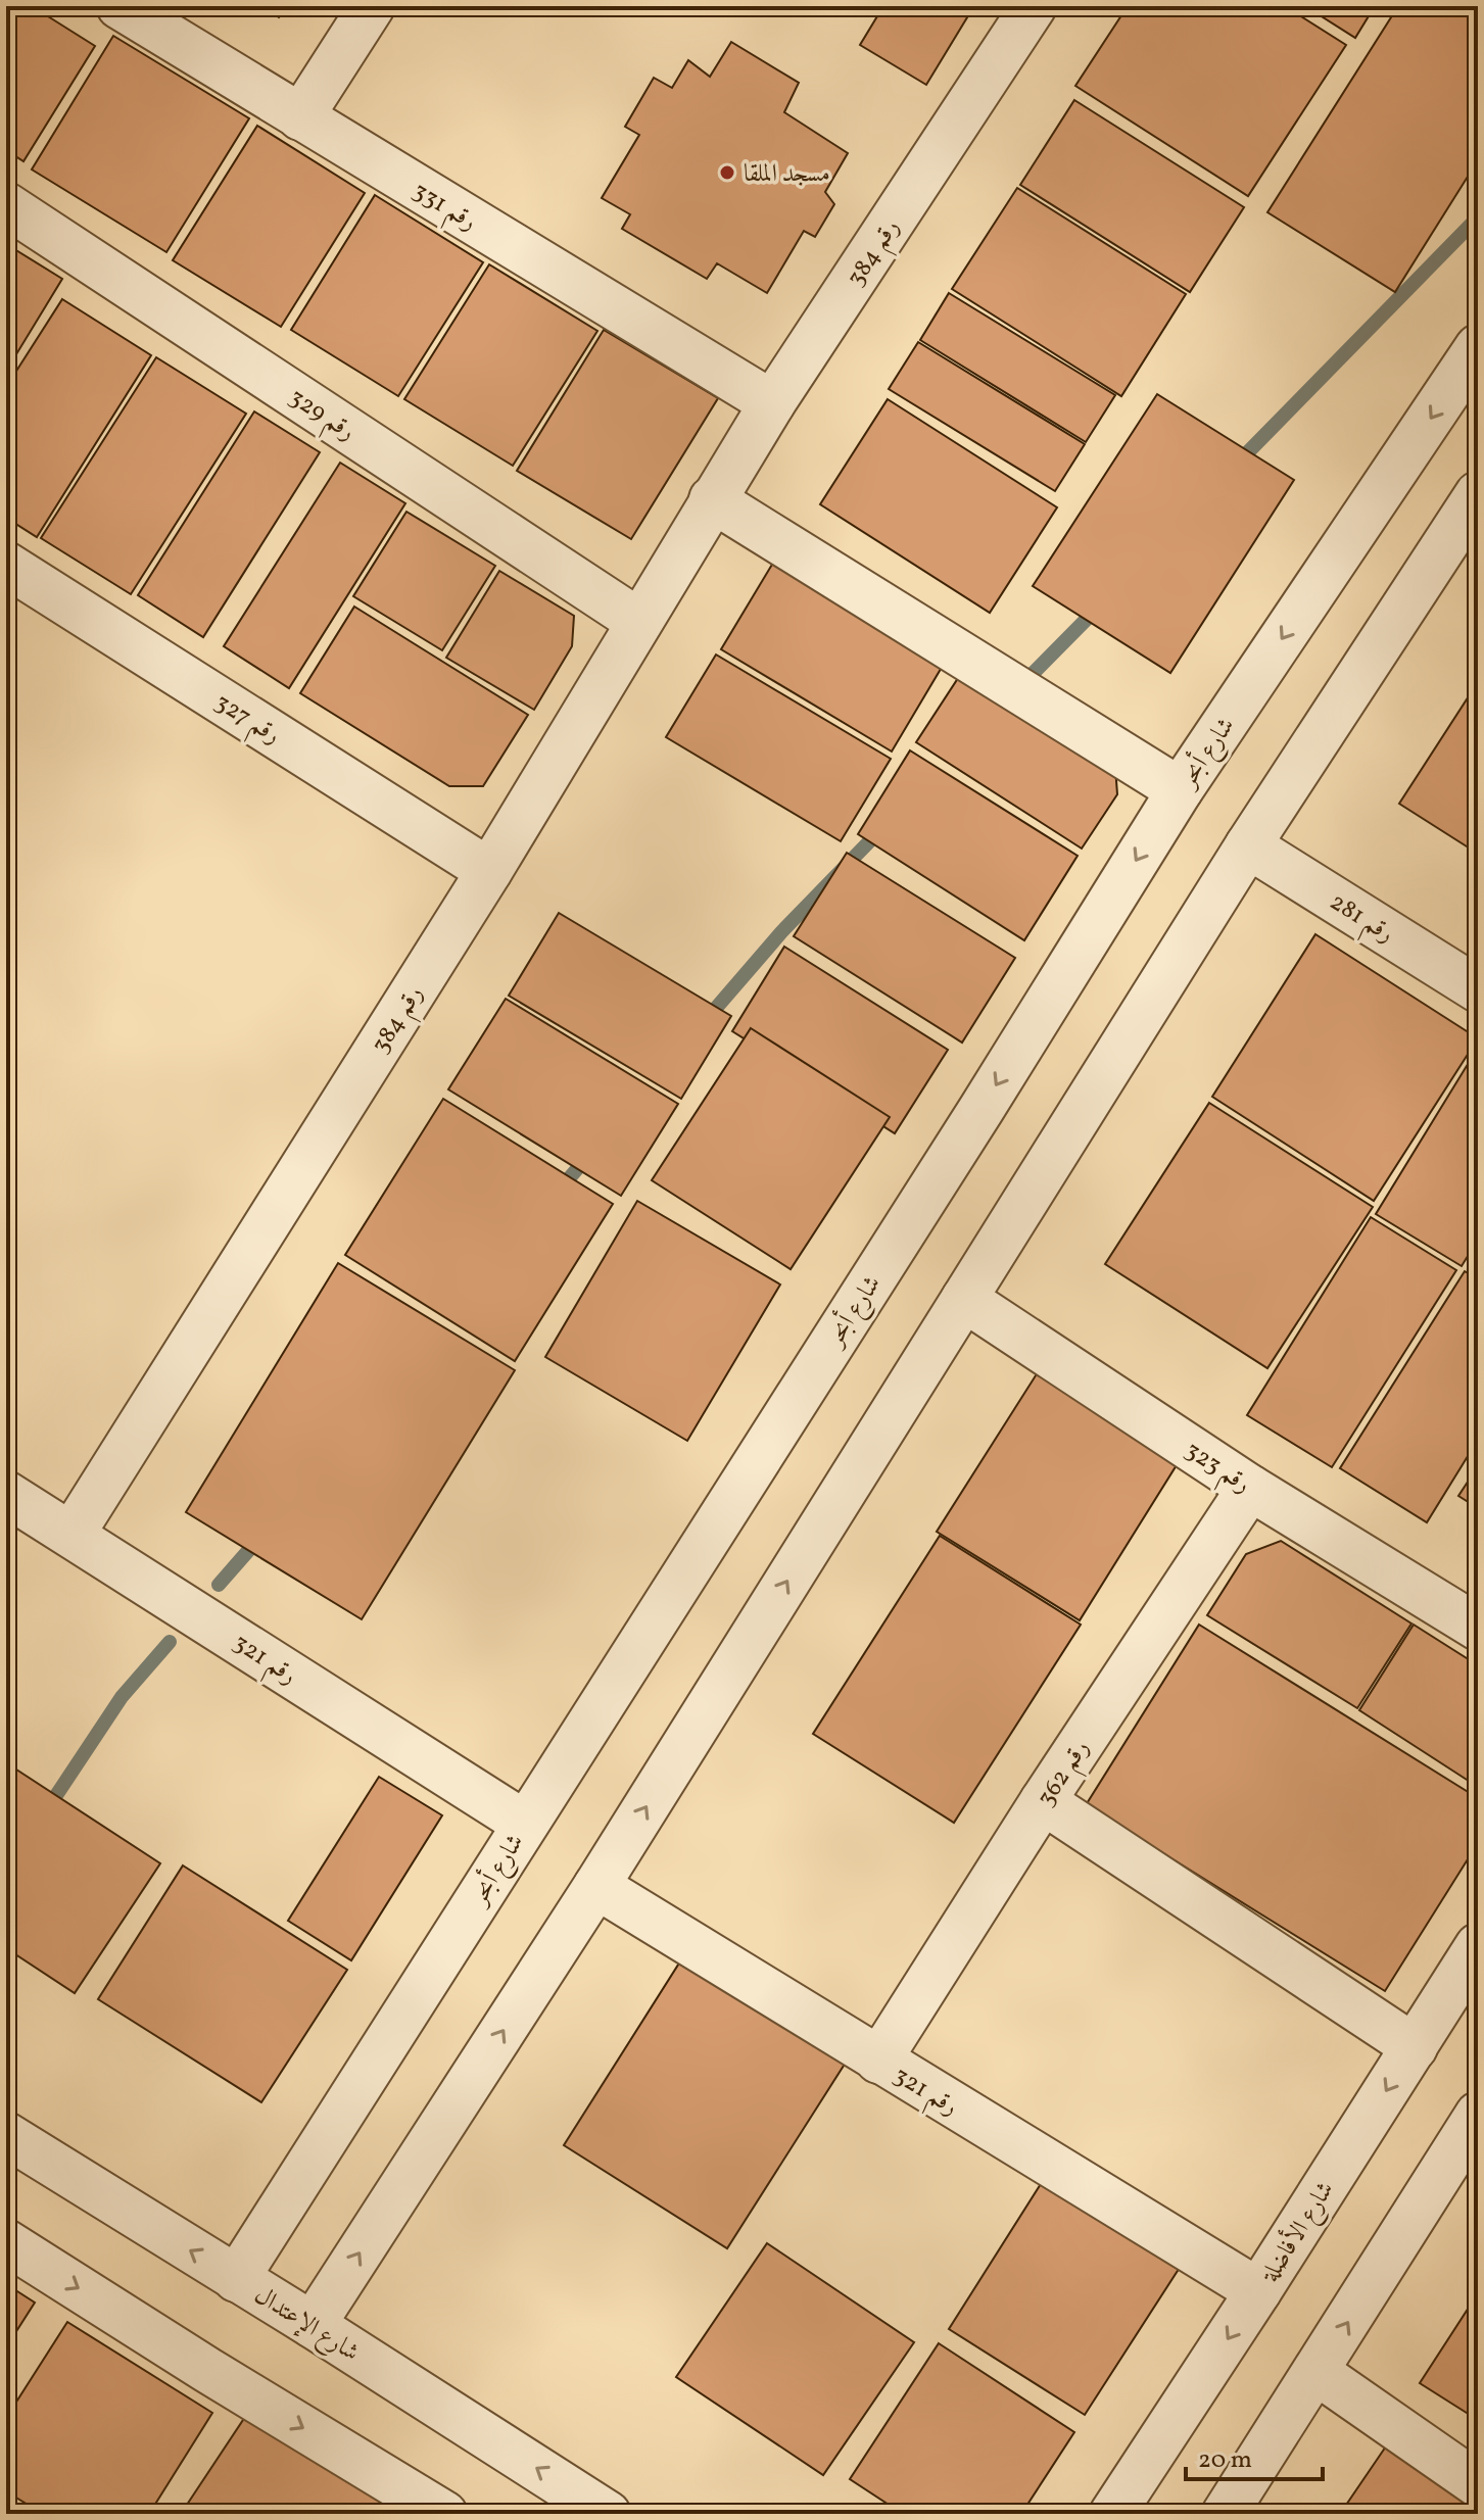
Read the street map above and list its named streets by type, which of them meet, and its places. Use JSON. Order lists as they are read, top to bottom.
{
  "streets": {
    "street": [
      "رقم 331",
      "رقم 384",
      "رقم 329",
      "رقم 327",
      "شارع أبحر",
      "رقم 281",
      "رقم 323",
      "رقم 321",
      "رقم 362",
      "شارع الأفاضلة",
      "شارع الإعتدال"
    ]
  },
  "crossings": [
    ["رقم 331", "رقم 384"],
    ["رقم 384", "رقم 329"],
    ["رقم 384", "رقم 327"],
    ["رقم 384", "رقم 321"],
    ["شارع أبحر", "رقم 321"],
    ["شارع أبحر", "شارع الإعتدال"],
    ["رقم 323", "رقم 362"],
    ["رقم 321", "رقم 362"],
    ["رقم 321", "شارع الأفاضلة"]
  ],
  "places": ["مسجد الملقا"],
  "scale_bar": "20 m"
}
